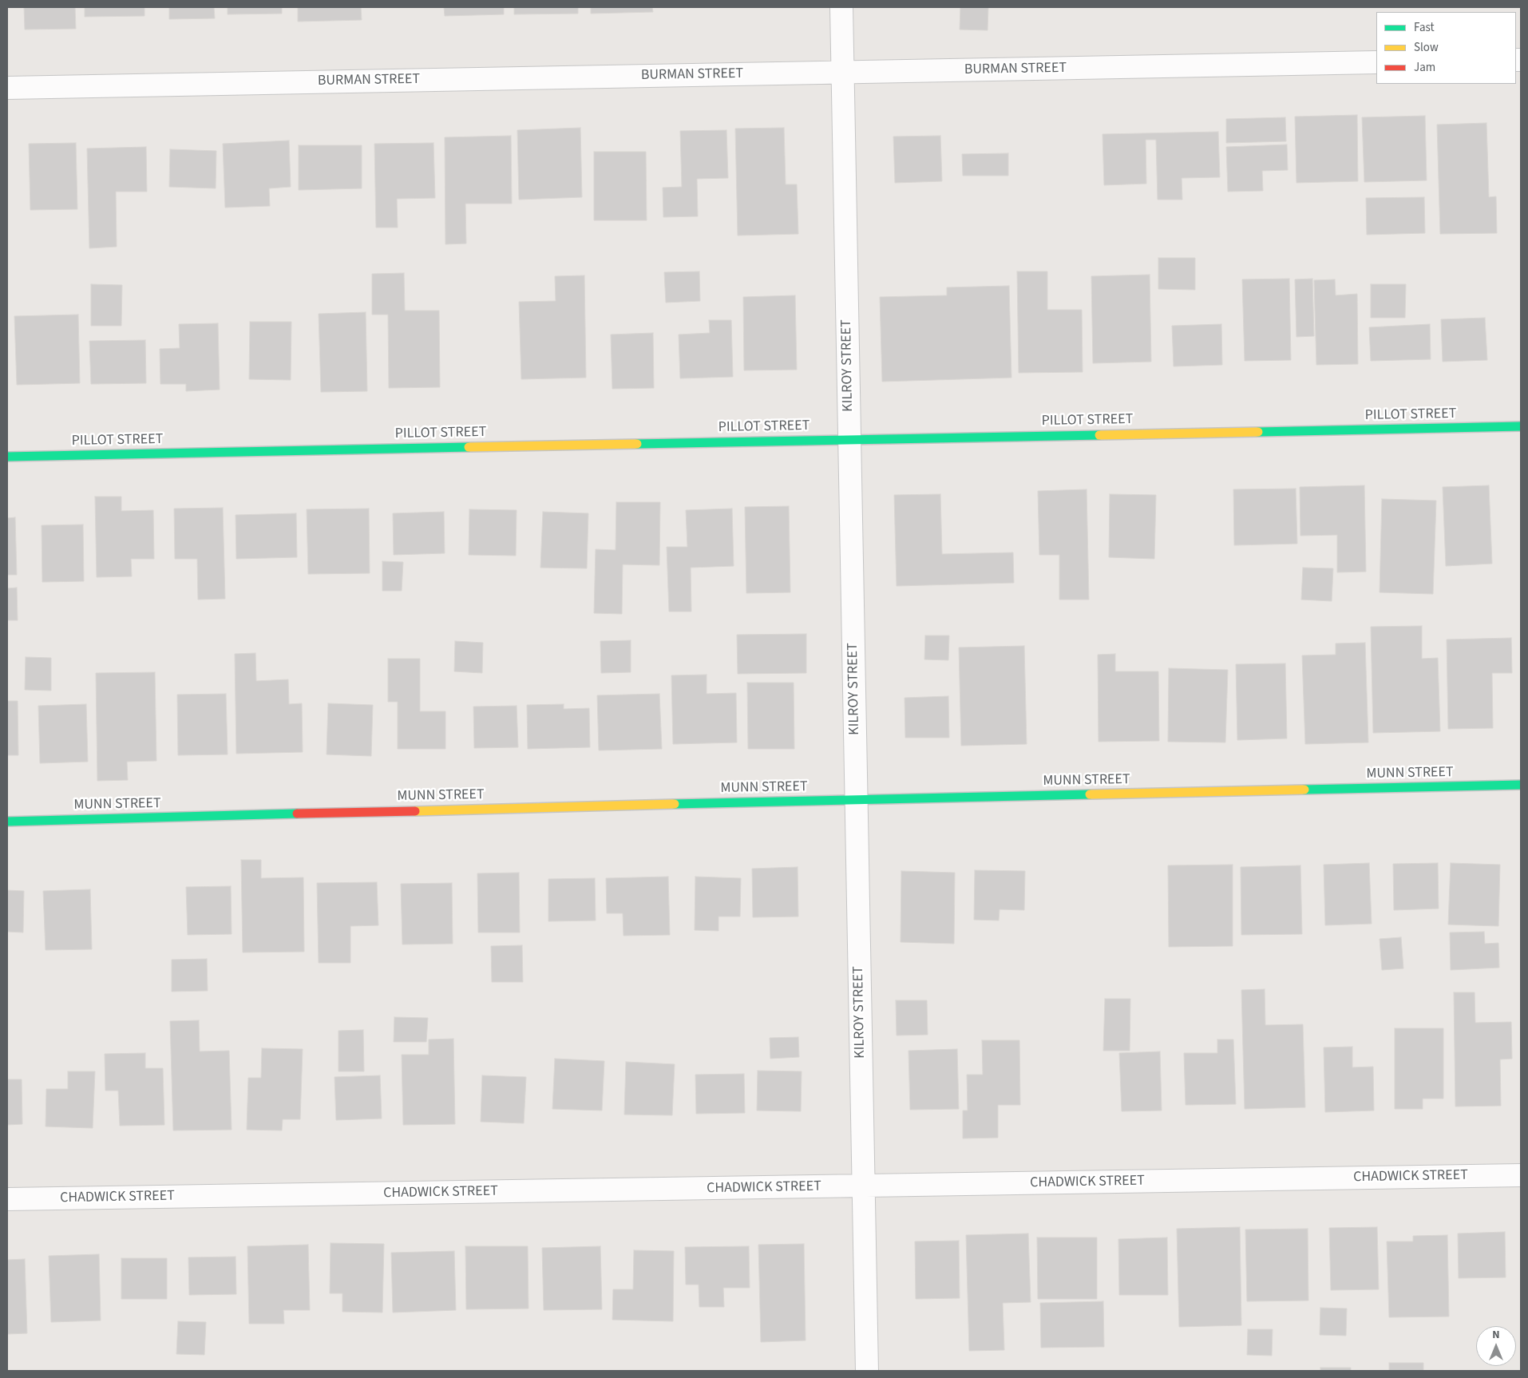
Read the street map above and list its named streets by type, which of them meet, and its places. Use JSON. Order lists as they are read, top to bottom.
{
  "streets": {
    "street": [
      "BURMAN STREET",
      "KILROY STREET",
      "PILLOT STREET",
      "MUNN STREET",
      "CHADWICK STREET"
    ]
  },
  "crossings": [
    ["BURMAN STREET", "KILROY STREET"],
    ["KILROY STREET", "PILLOT STREET"],
    ["KILROY STREET", "MUNN STREET"],
    ["KILROY STREET", "CHADWICK STREET"]
  ],
  "legend": ["Fast", "Slow", "Jam"],
  "north": "top"
}
